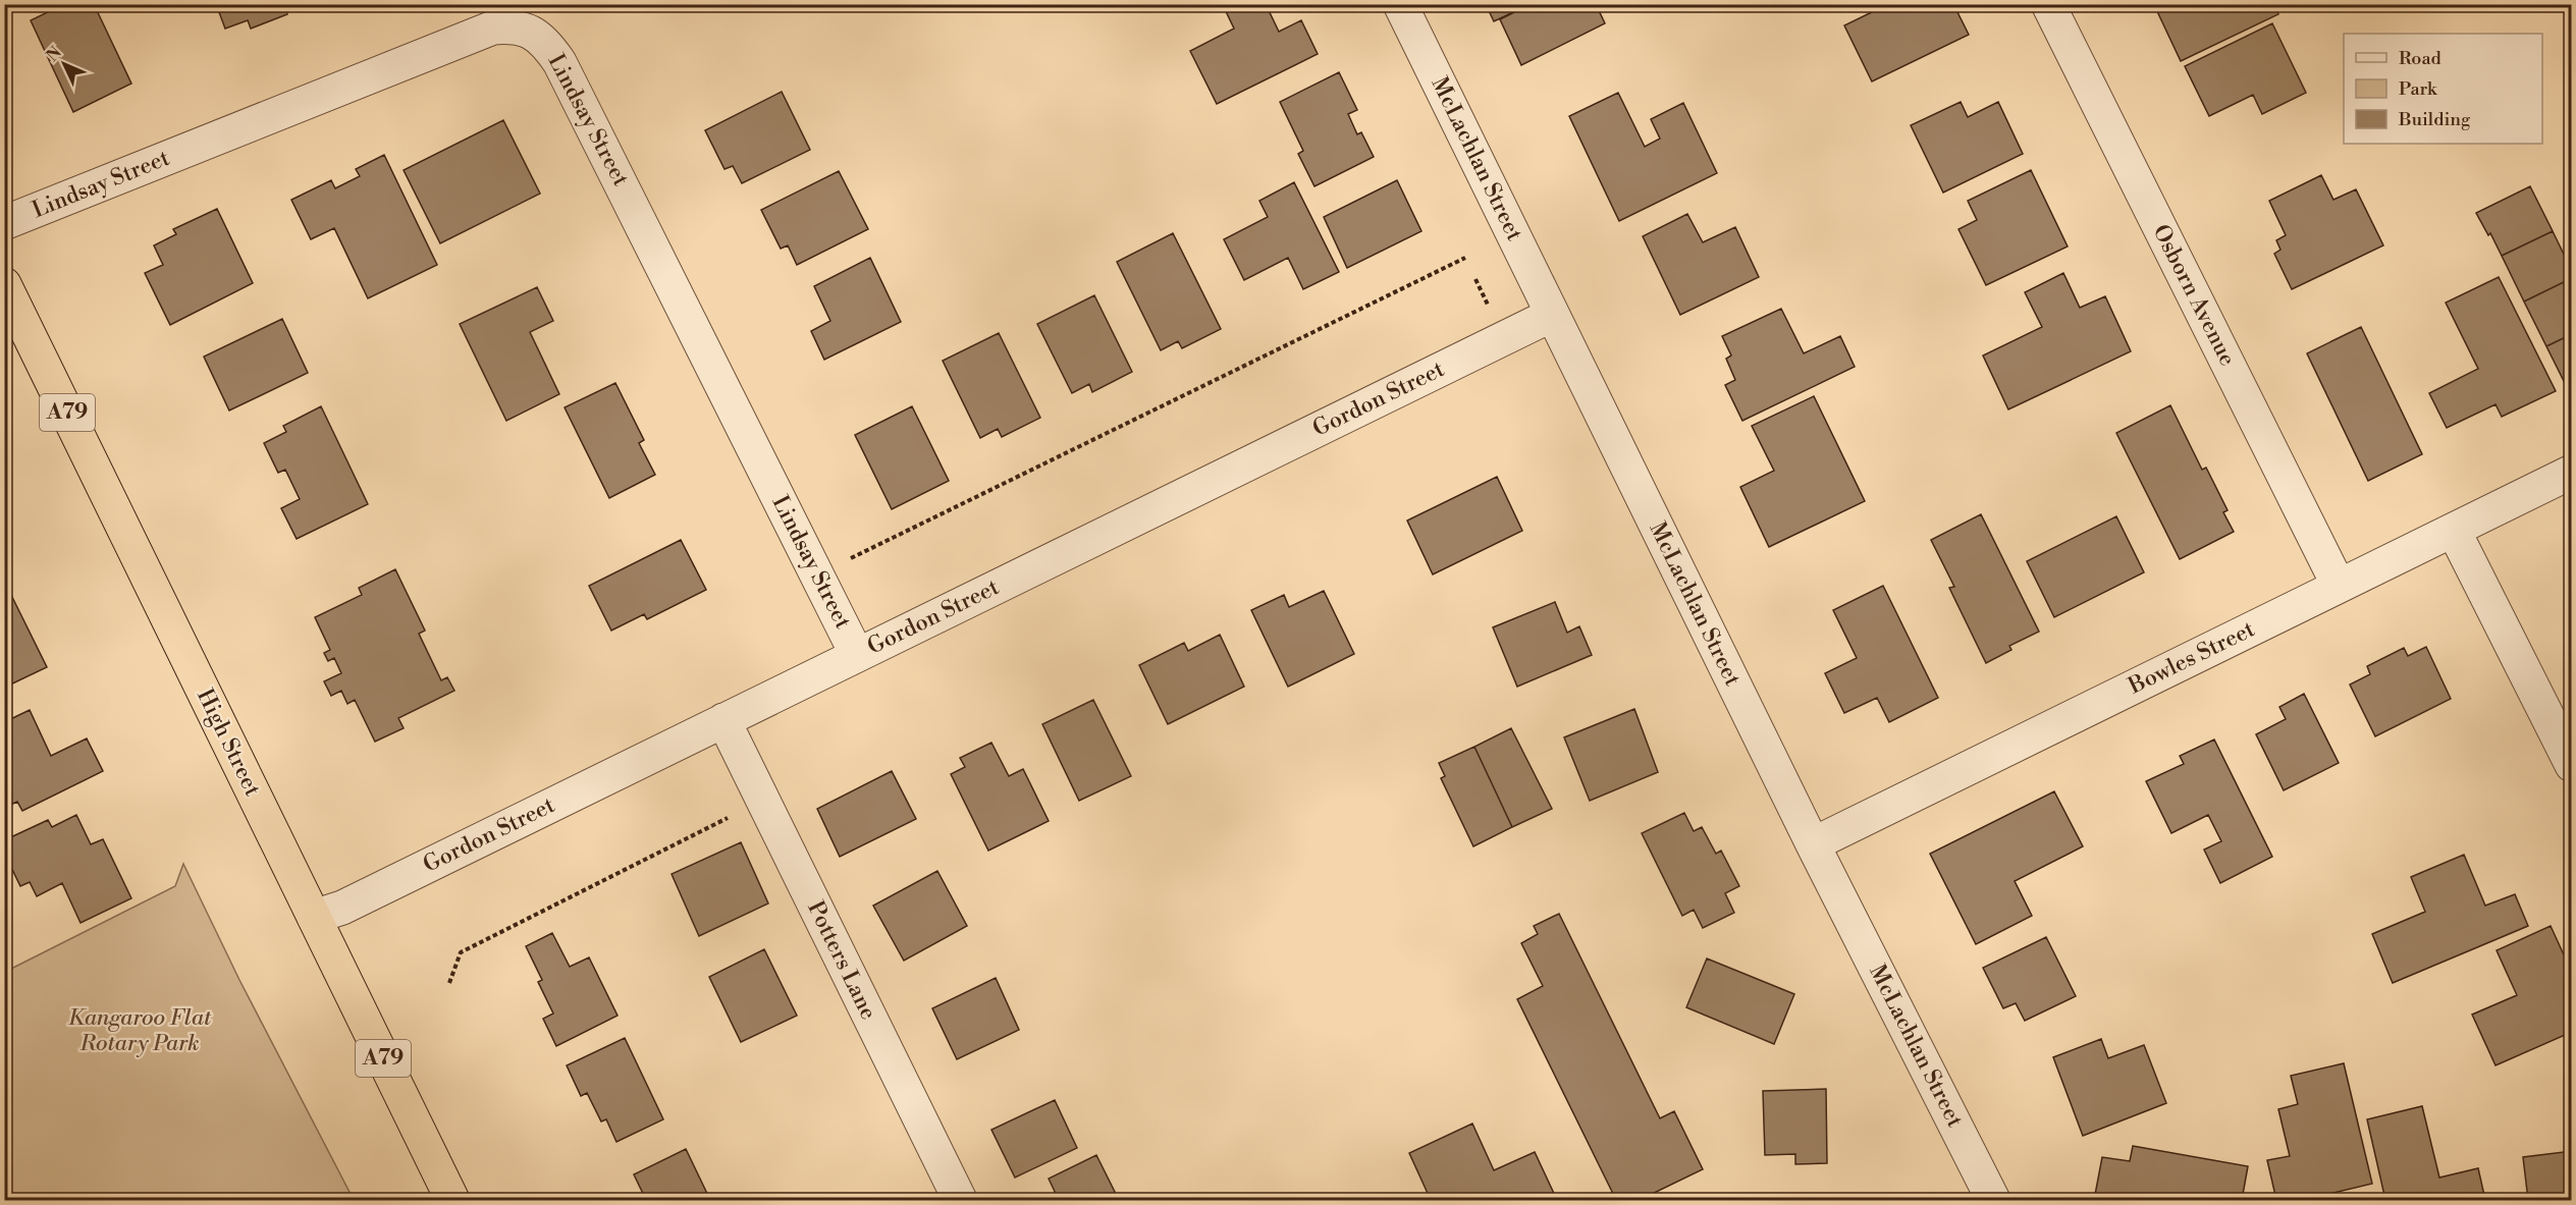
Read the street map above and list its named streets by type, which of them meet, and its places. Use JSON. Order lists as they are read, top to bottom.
{
  "streets": {
    "highway": ["A79", "High Street"],
    "street": [
      "Lindsay Street",
      "McLachlan Street",
      "Osborn Avenue",
      "Gordon Street",
      "Bowles Street",
      "Potters Lane"
    ]
  },
  "crossings": [
    ["Lindsay Street", "Gordon Street"],
    ["McLachlan Street", "Gordon Street"],
    ["McLachlan Street", "Bowles Street"],
    ["Osborn Avenue", "Bowles Street"],
    ["Gordon Street", "High Street"],
    ["Gordon Street", "Potters Lane"]
  ],
  "parks": ["Kangaroo Flat Rotary Park"],
  "legend": ["Road", "Park", "Building"],
  "north": "top left"
}
